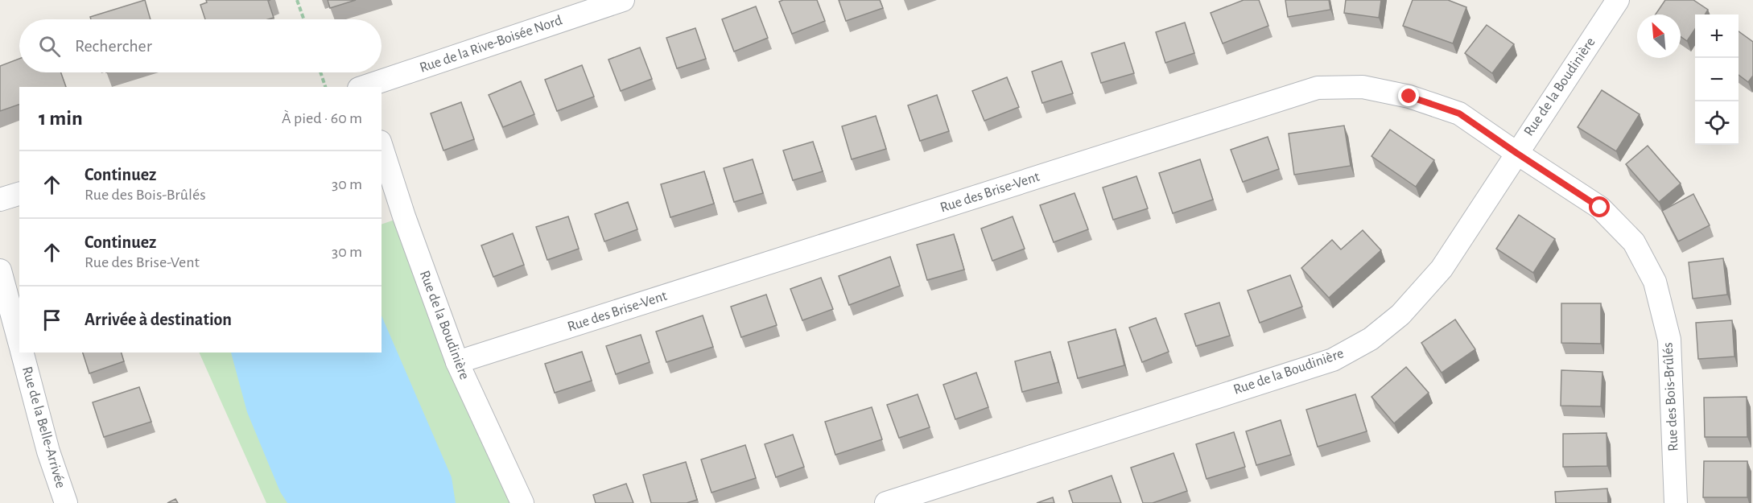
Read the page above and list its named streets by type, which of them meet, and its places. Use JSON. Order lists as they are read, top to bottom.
{
  "streets": {
    "street": [
      "Rue de la Rive-Boisée Nord",
      "Rue de la Boudinière",
      "Rue des Brise-Vent",
      "Rue des Bois-Brûlés",
      "Rue de la Belle-Arrivée"
    ]
  },
  "crossings": [
    ["Rue de la Boudinière", "Rue des Brise-Vent"],
    ["Rue de la Boudinière", "Rue des Bois-Brûlés"],
    ["Rue des Brise-Vent", "Rue des Bois-Brûlés"]
  ],
  "north": "top left",
  "page": {
    "map_buttons": ["+", "−"],
    "search": "Rechercher",
    "heading": ["1 min", "À pied · 60 m"],
    "list": [
      ["Continuez", "Rue des Bois-Brûlés", "30 m"],
      ["Continuez", "Rue des Brise-Vent", "30 m"],
      "Arrivée à destination"
    ]
  }
}
